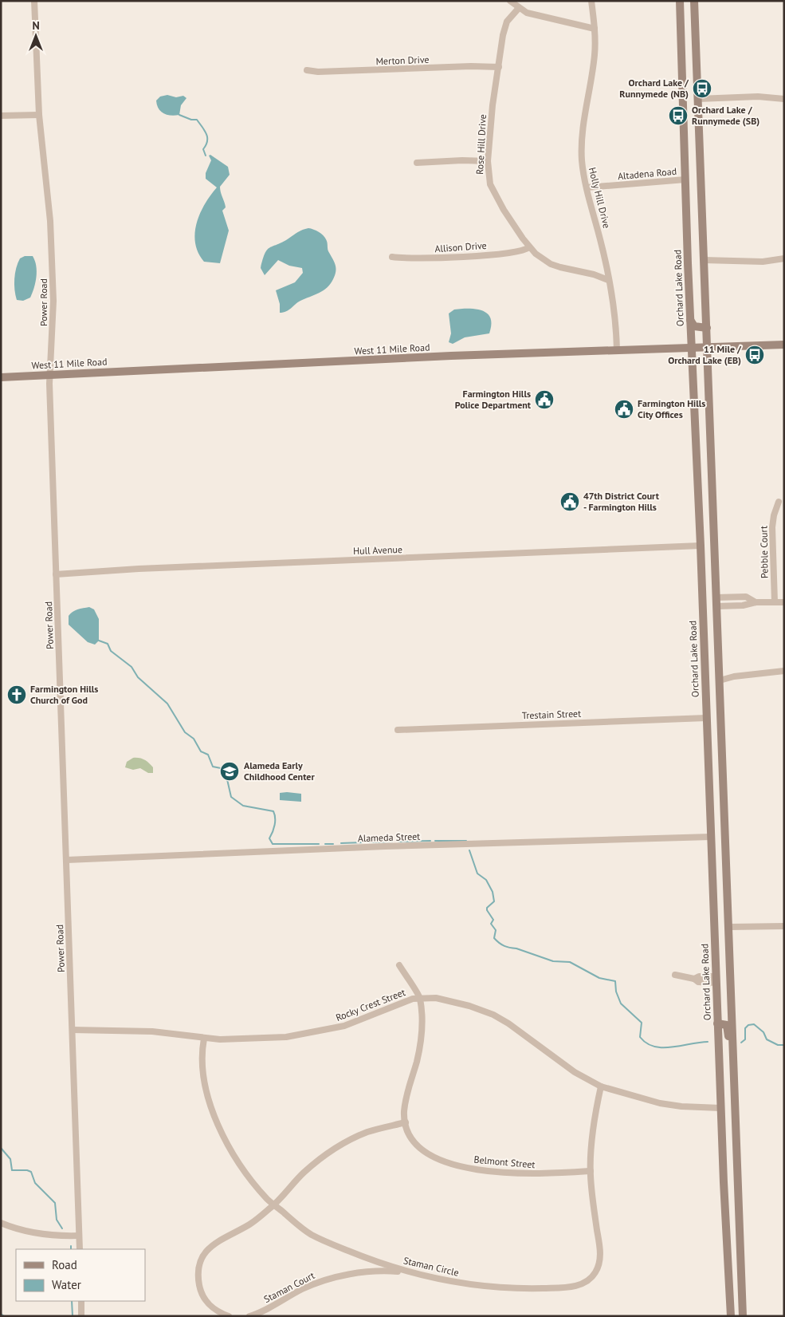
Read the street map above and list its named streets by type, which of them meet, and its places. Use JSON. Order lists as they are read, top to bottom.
{
  "streets": {
    "main road": ["Orchard Lake Road", "West 11 Mile Road"],
    "street": [
      "Merton Drive",
      "Rose Hill Drive",
      "Altadena Road",
      "Holly Hill Drive",
      "Allison Drive",
      "Power Road",
      "Hull Avenue",
      "Pebble Court",
      "Trestain Street",
      "Alameda Street",
      "Rocky Crest Street",
      "Belmont Street",
      "Staman Circle",
      "Staman Court"
    ]
  },
  "crossings": [
    ["Merton Drive", "Rose Hill Drive"],
    ["Rose Hill Drive", "Holly Hill Drive"],
    ["Rose Hill Drive", "Allison Drive"],
    ["Altadena Road", "Holly Hill Drive"],
    ["Altadena Road", "Orchard Lake Road"],
    ["Holly Hill Drive", "West 11 Mile Road"],
    ["Orchard Lake Road", "West 11 Mile Road"],
    ["Orchard Lake Road", "Hull Avenue"],
    ["Orchard Lake Road", "Trestain Street"],
    ["Orchard Lake Road", "Alameda Street"],
    ["Orchard Lake Road", "Rocky Crest Street"],
    ["Power Road", "West 11 Mile Road"],
    ["Power Road", "Hull Avenue"],
    ["Power Road", "Alameda Street"],
    ["Power Road", "Rocky Crest Street"],
    ["Rocky Crest Street", "Staman Circle"],
    ["Belmont Street", "Staman Circle"],
    ["Staman Circle", "Staman Court"]
  ],
  "places": {
    "bus stop": ["Orchard Lake / Runnymede (NB)", "Orchard Lake / Runnymede (SB)", "11 Mile / Orchard Lake (EB)"],
    "public building": ["Farmington Hills Police Department", "Farmington Hills City Offices", "47th District Court - Farmington Hills"],
    "church": ["Farmington Hills Church of God"],
    "school or university": ["Alameda Early Childhood Center"]
  },
  "legend": ["Road", "Water"],
  "north": "top"
}
